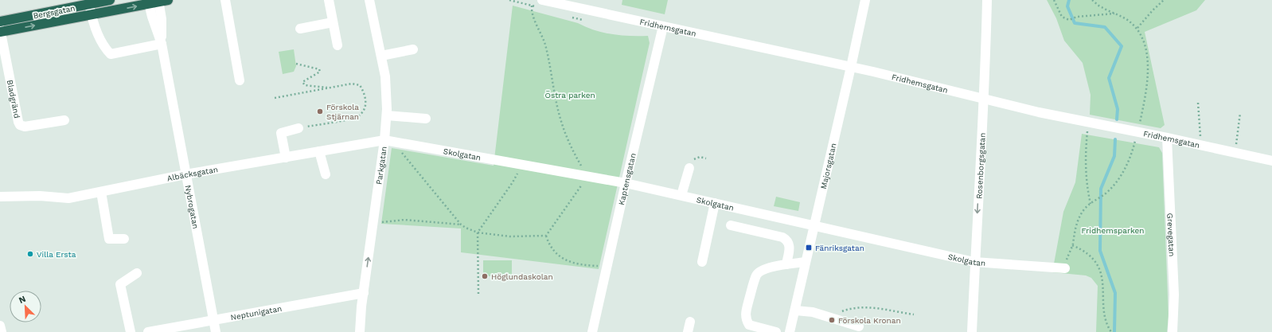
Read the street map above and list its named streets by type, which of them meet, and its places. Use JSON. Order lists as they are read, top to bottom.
{
  "streets": {
    "highway": ["Bergsgatan"],
    "street": [
      "Fridhemsgatan",
      "Bladgränd",
      "Skolgatan",
      "Parkgatan",
      "Rosenborgsgatan",
      "Majorsgatan",
      "Albäcksgatan",
      "Kaptensgatan",
      "Nybrogatan",
      "Grevegatan",
      "Neptunigatan"
    ]
  },
  "crossings": [
    ["Bergsgatan", "Bladgränd"],
    ["Bergsgatan", "Nybrogatan"],
    ["Fridhemsgatan", "Rosenborgsgatan"],
    ["Fridhemsgatan", "Majorsgatan"],
    ["Fridhemsgatan", "Kaptensgatan"],
    ["Fridhemsgatan", "Grevegatan"],
    ["Skolgatan", "Parkgatan"],
    ["Skolgatan", "Rosenborgsgatan"],
    ["Skolgatan", "Majorsgatan"],
    ["Skolgatan", "Albäcksgatan"],
    ["Skolgatan", "Kaptensgatan"],
    ["Parkgatan", "Albäcksgatan"],
    ["Parkgatan", "Neptunigatan"],
    ["Albäcksgatan", "Nybrogatan"],
    ["Nybrogatan", "Neptunigatan"]
  ],
  "one_way": ["Rosenborgsgatan"],
  "parks": ["Östra parken", "Fridhemsparken"],
  "places": {
    "other": [
      "Förskola Stjärnan",
      "Villa Ersta",
      "Höglundaskolan",
      "Förskola Kronan"
    ],
    "transit": ["Fänriksgatan"]
  },
  "north": "top left"
}
